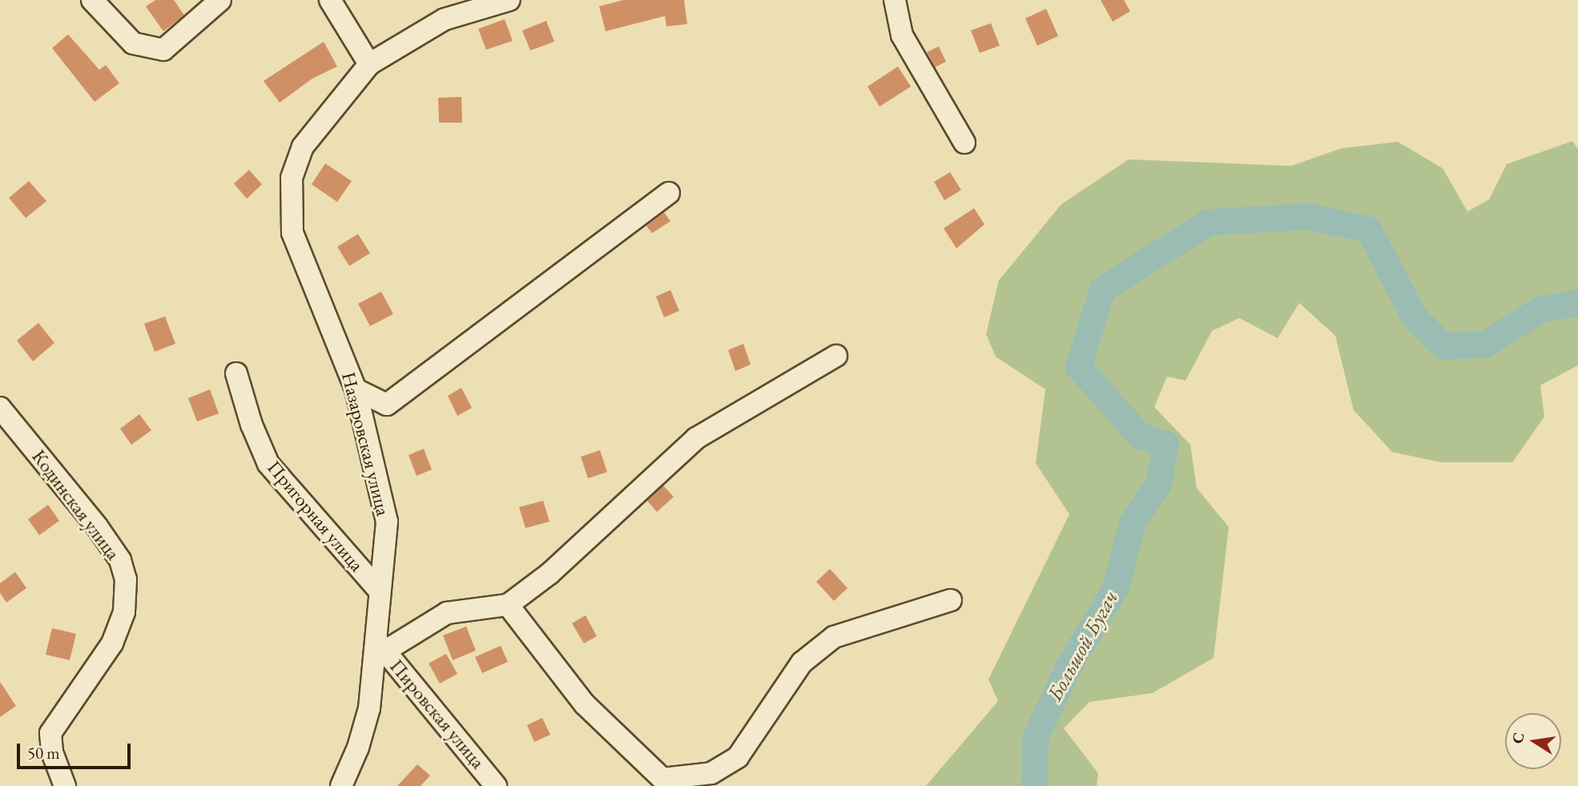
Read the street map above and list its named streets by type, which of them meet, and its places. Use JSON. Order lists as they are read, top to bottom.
{
  "streets": {
    "street": [
      "Назаровская улица",
      "Кодинская улица",
      "Пригорная улица",
      "Пировская улица"
    ]
  },
  "crossings": [
    ["Назаровская улица", "Пригорная улица"],
    ["Назаровская улица", "Пировская улица"]
  ],
  "water": ["Большой Бугач"],
  "scale_bar": "50 m",
  "north": "left"
}
